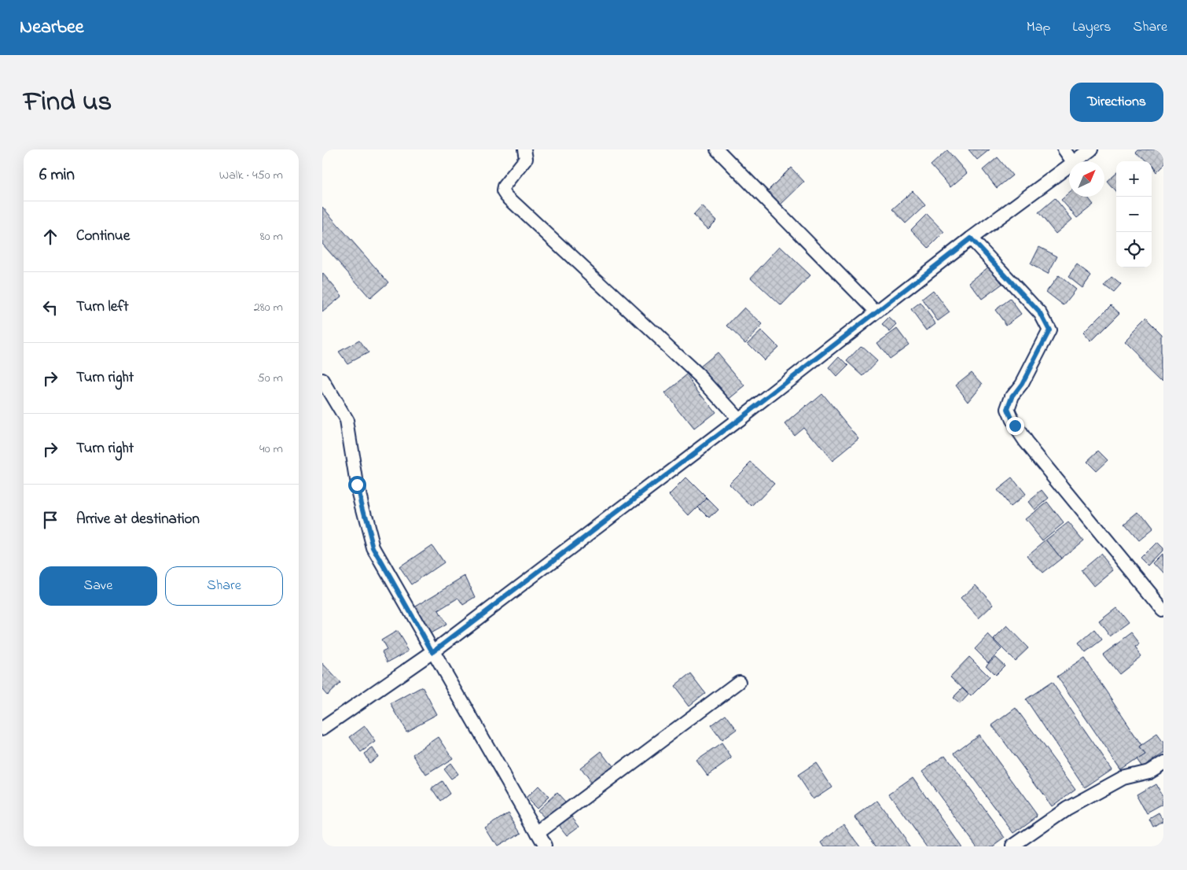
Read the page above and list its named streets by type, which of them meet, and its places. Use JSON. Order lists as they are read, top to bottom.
{
  "north": "top right",
  "page": {
    "header": "Nearbee",
    "nav": ["Map", "Layers", "Share"],
    "title": "Find us",
    "buttons": [
      "Directions",
      ["Save", "Share"]
    ],
    "heading": ["6 min", "Walk · 450 m"],
    "map_buttons": ["+", "−"],
    "list": [
      ["Continue", "80 m"],
      ["Turn left", "280 m"],
      ["Turn right", "50 m"],
      ["Turn right", "40 m"],
      "Arrive at destination"
    ]
  }
}
